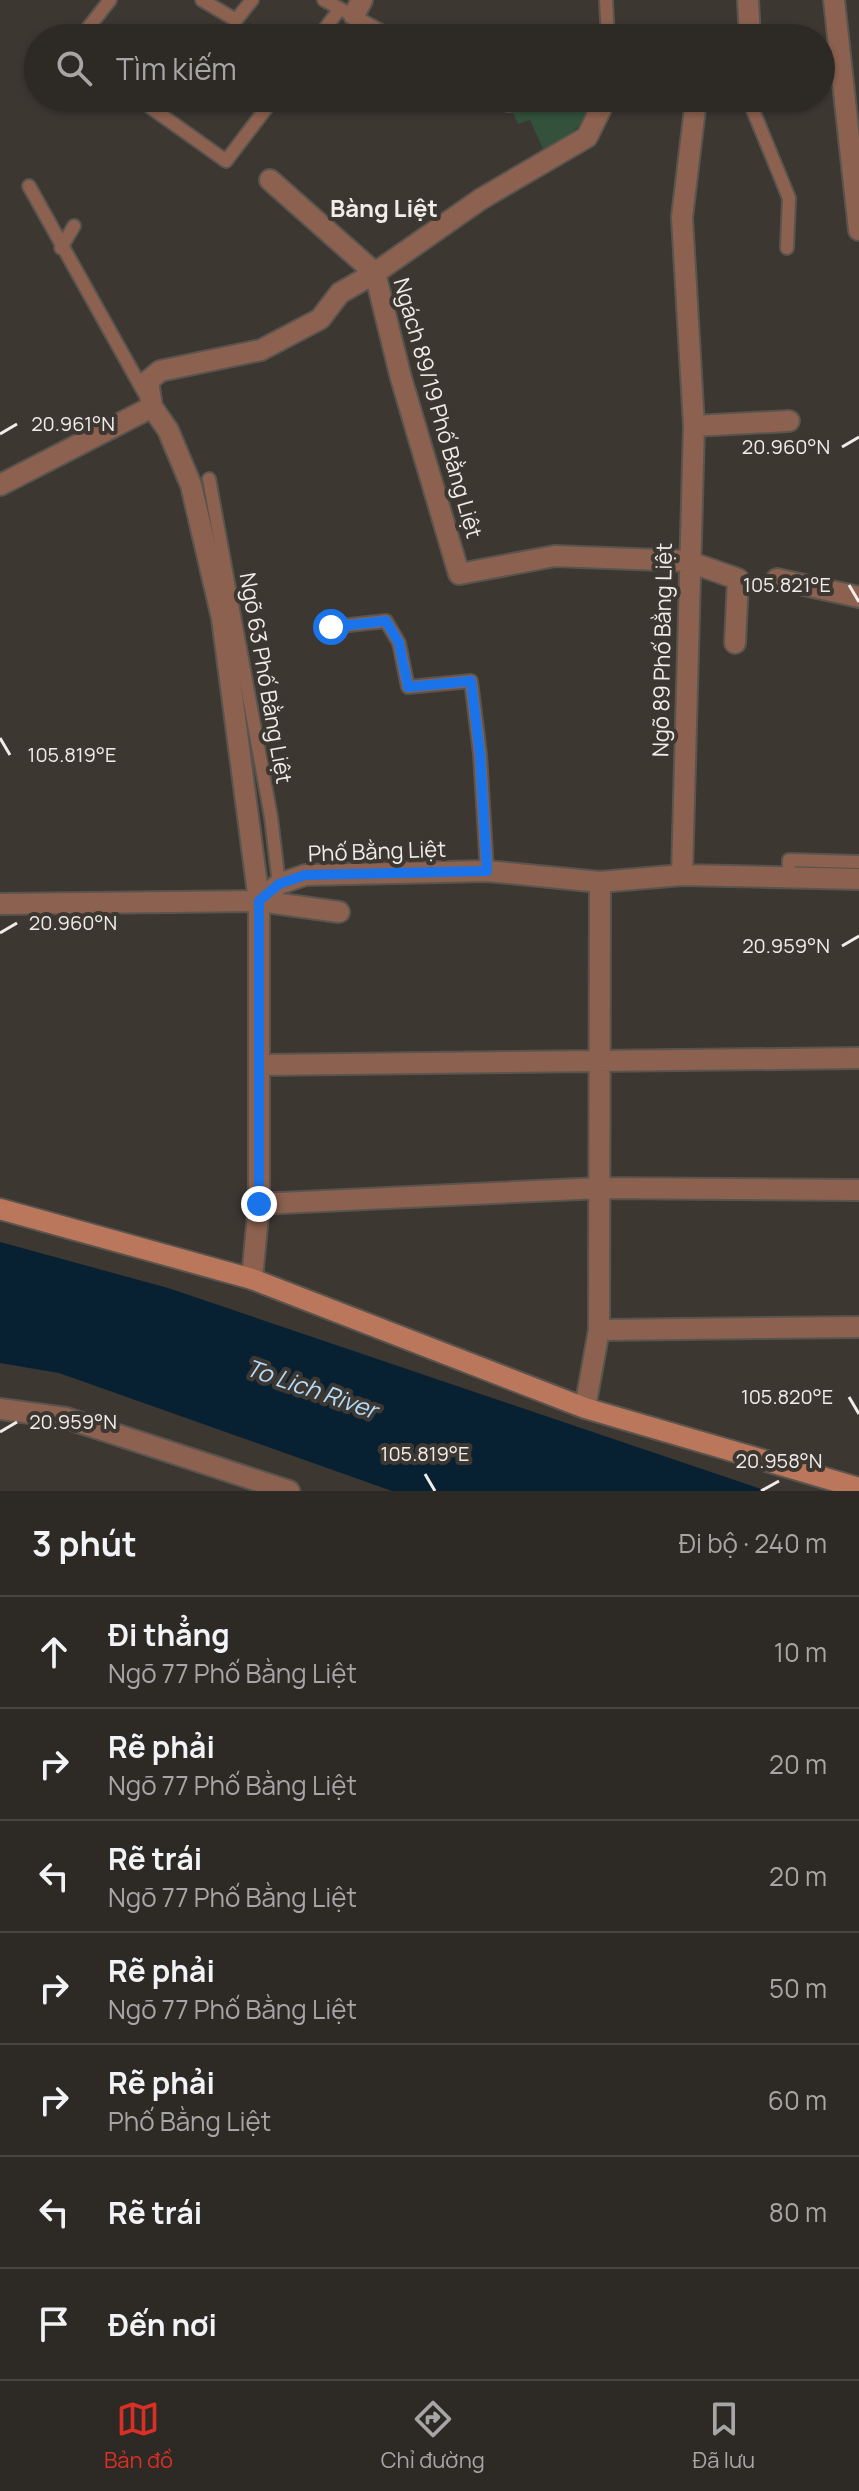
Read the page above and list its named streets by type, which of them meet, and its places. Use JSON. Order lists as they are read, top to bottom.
{
  "streets": {
    "street": ["Ngách 89/19 Phố Bằng Liệt", "Ngõ 89 Phố Bằng Liệt", "Phố Bằng Liệt"],
    "lane": ["Ngõ 63 Phố Bằng Liệt"]
  },
  "crossings": [
    ["Ngách 89/19 Phố Bằng Liệt", "Ngõ 89 Phố Bằng Liệt"],
    ["Ngõ 89 Phố Bằng Liệt", "Phố Bằng Liệt"],
    ["Ngõ 63 Phố Bằng Liệt", "Phố Bằng Liệt"]
  ],
  "districts": ["Bàng Liệt"],
  "water": ["To Lich River"],
  "page": {
    "search": "Tìm kiếm",
    "heading": ["3 phút", "Đi bộ · 240 m"],
    "list": [
      ["Đi thẳng", "Ngõ 77 Phố Bằng Liệt", "10 m"],
      ["Rẽ phải", "Ngõ 77 Phố Bằng Liệt", "20 m"],
      ["Rẽ trái", "Ngõ 77 Phố Bằng Liệt", "20 m"],
      ["Rẽ phải", "Ngõ 77 Phố Bằng Liệt", "50 m"],
      ["Rẽ phải", "Phố Bằng Liệt", "60 m"],
      ["Rẽ trái", "80 m"],
      "Đến nơi"
    ],
    "nav": ["Bản đồ", "Chỉ đường", "Đã lưu"]
  },
  "coordinates": [
    "20.961°N",
    "20.960°N",
    "105.821°E",
    "105.819°E",
    "20.959°N",
    "105.820°E",
    "20.958°N"
  ]
}
